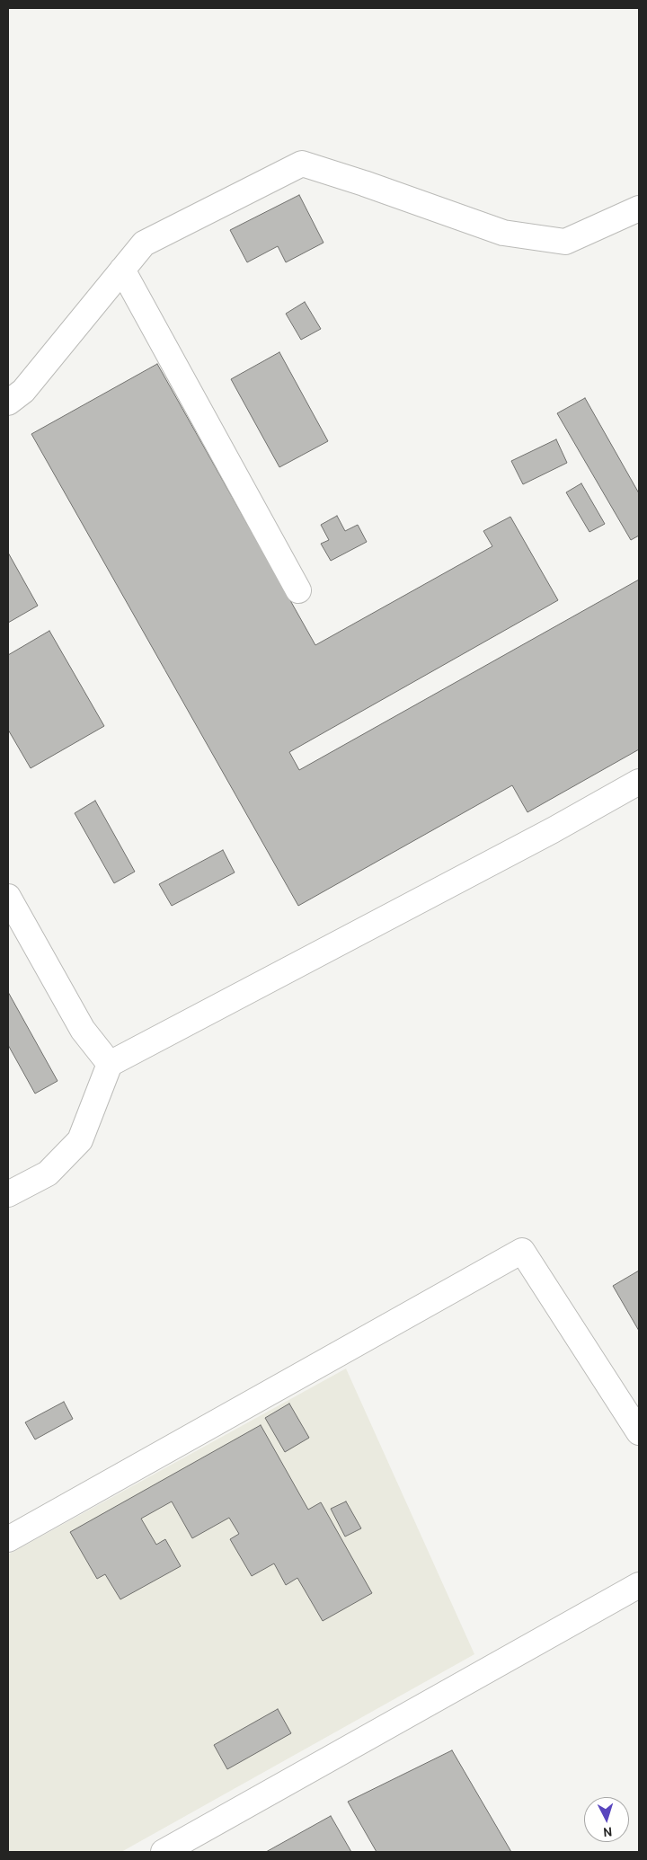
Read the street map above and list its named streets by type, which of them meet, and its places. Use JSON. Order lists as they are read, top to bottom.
{
  "north": "bottom"
}
